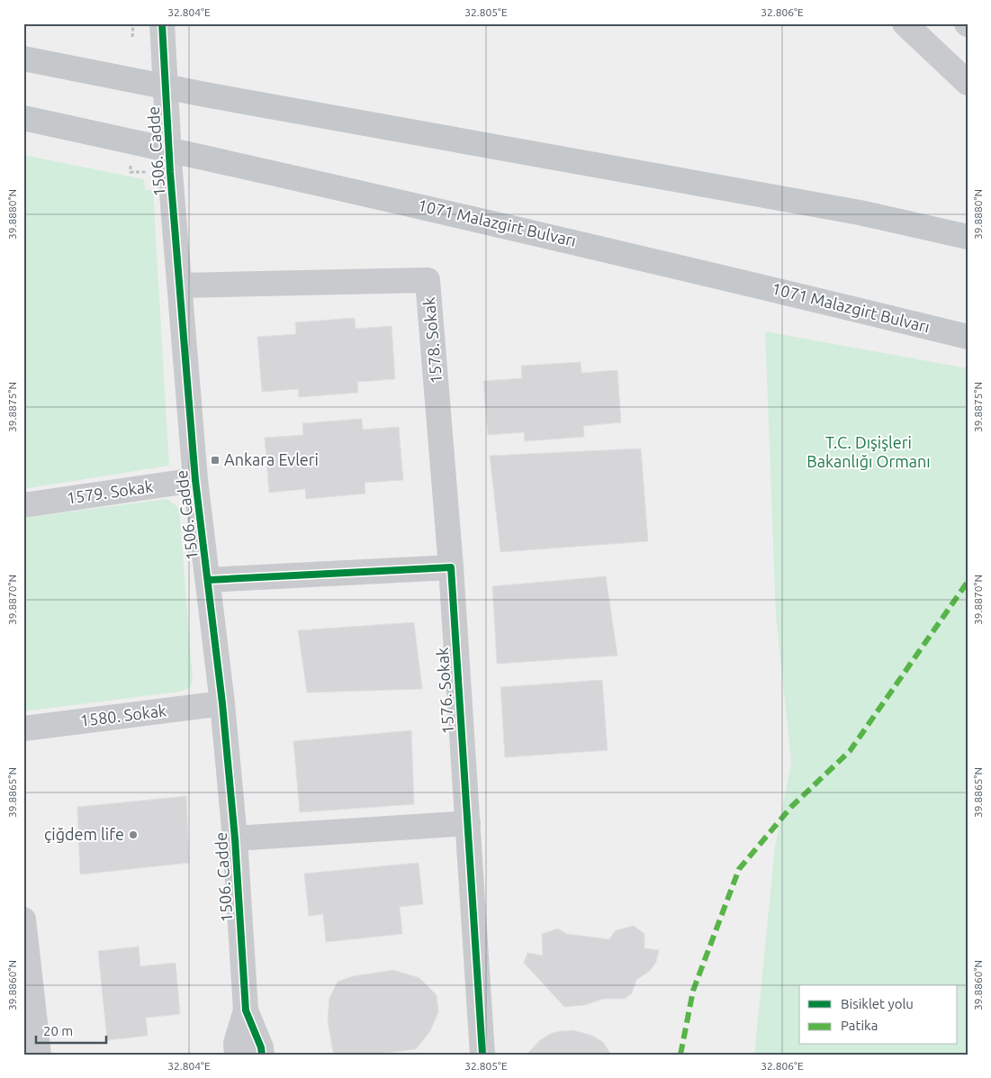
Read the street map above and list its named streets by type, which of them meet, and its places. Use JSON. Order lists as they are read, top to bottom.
{
  "streets": {
    "main road": ["1071 Malazgirt Bulvarı"],
    "street": [
      "1506. Cadde",
      "1578. Sokak",
      "1579. Sokak",
      "1576. Sokak",
      "1580. Sokak"
    ]
  },
  "crossings": [
    ["1506. Cadde", "1578. Sokak"],
    ["1506. Cadde", "1579. Sokak"],
    ["1506. Cadde", "1580. Sokak"],
    ["1578. Sokak", "1576. Sokak"]
  ],
  "parks": ["T.C. Dışişleri Bakanlığı Ormanı"],
  "places": {
    "transit": ["Ankara Evleri"],
    "other": ["çiğdem life"]
  },
  "legend": ["Bisiklet yolu", "Patika"],
  "scale_bar": "20 m",
  "coordinates": [
    "32.804°E",
    "32.805°E",
    "32.806°E",
    "39.8880°N",
    "39.8875°N",
    "39.8870°N",
    "39.8865°N",
    "39.8860°N"
  ]
}
